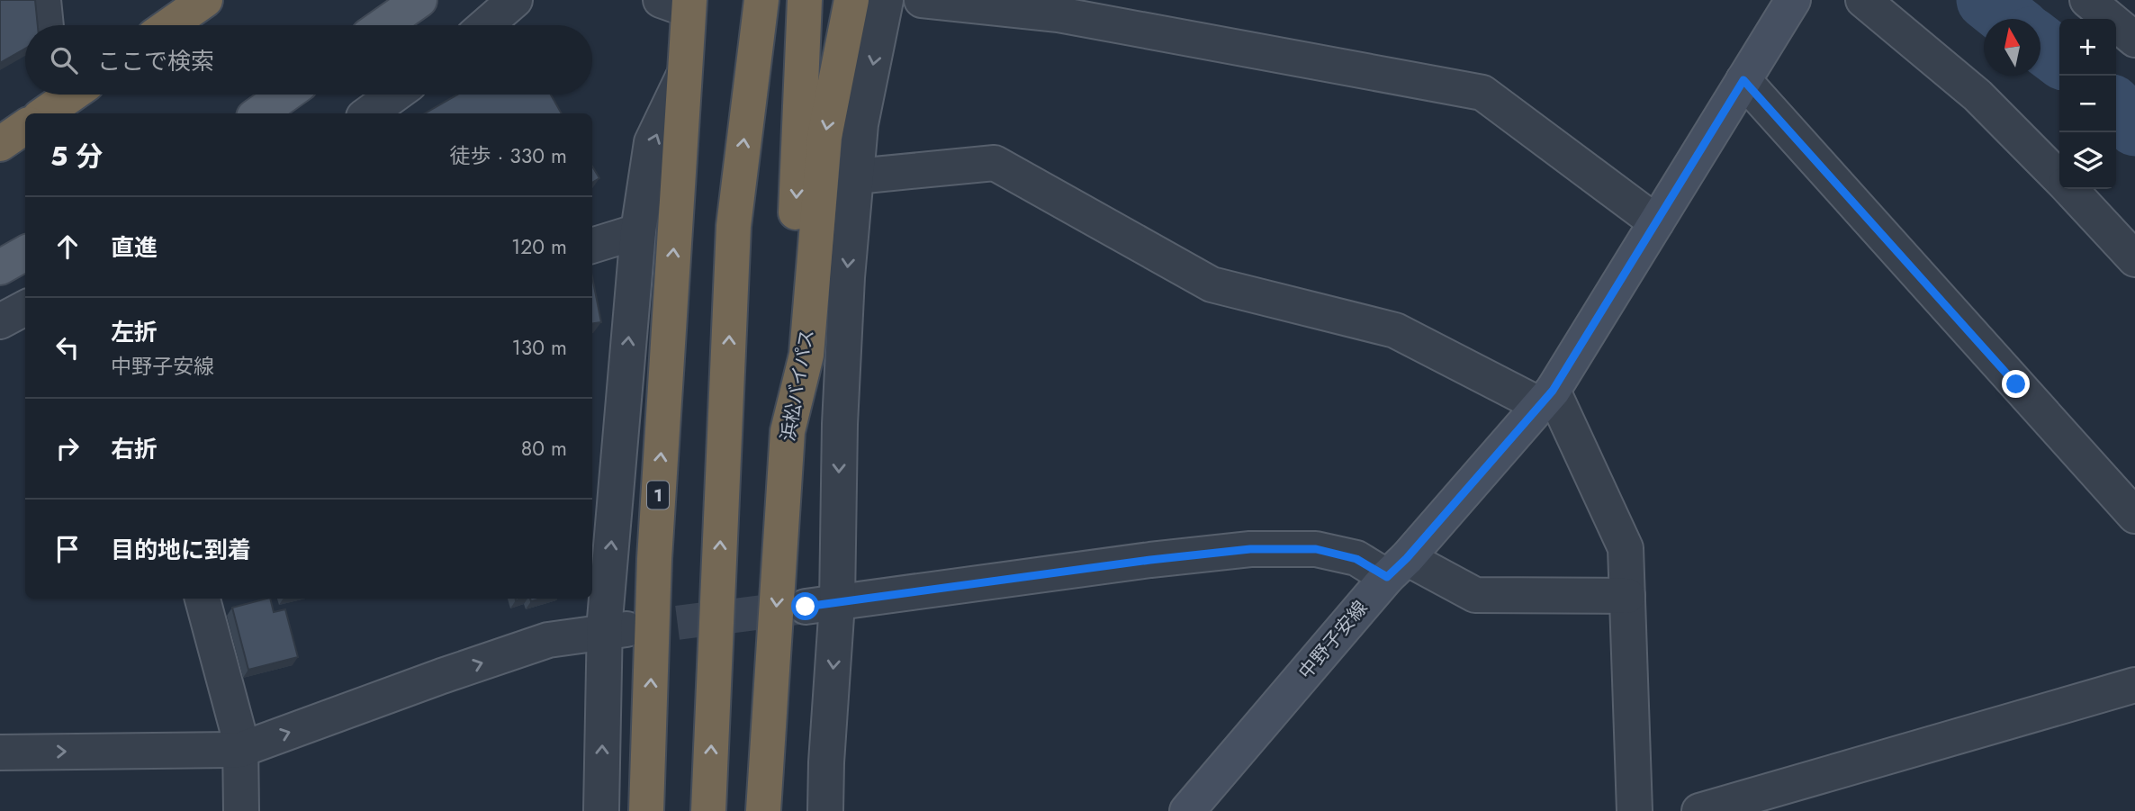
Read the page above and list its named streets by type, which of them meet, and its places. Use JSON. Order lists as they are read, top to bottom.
{
  "streets": {
    "highway": ["浜松バイパス", "1"],
    "main road": ["中野子安線"]
  },
  "north": "top",
  "page": {
    "map_buttons": ["+", "−"],
    "search": "ここで検索",
    "heading": ["5 分", "徒歩 · 330 m"],
    "list": [
      ["直進", "120 m"],
      ["左折", "中野子安線", "130 m"],
      ["右折", "80 m"],
      "目的地に到着"
    ]
  }
}
